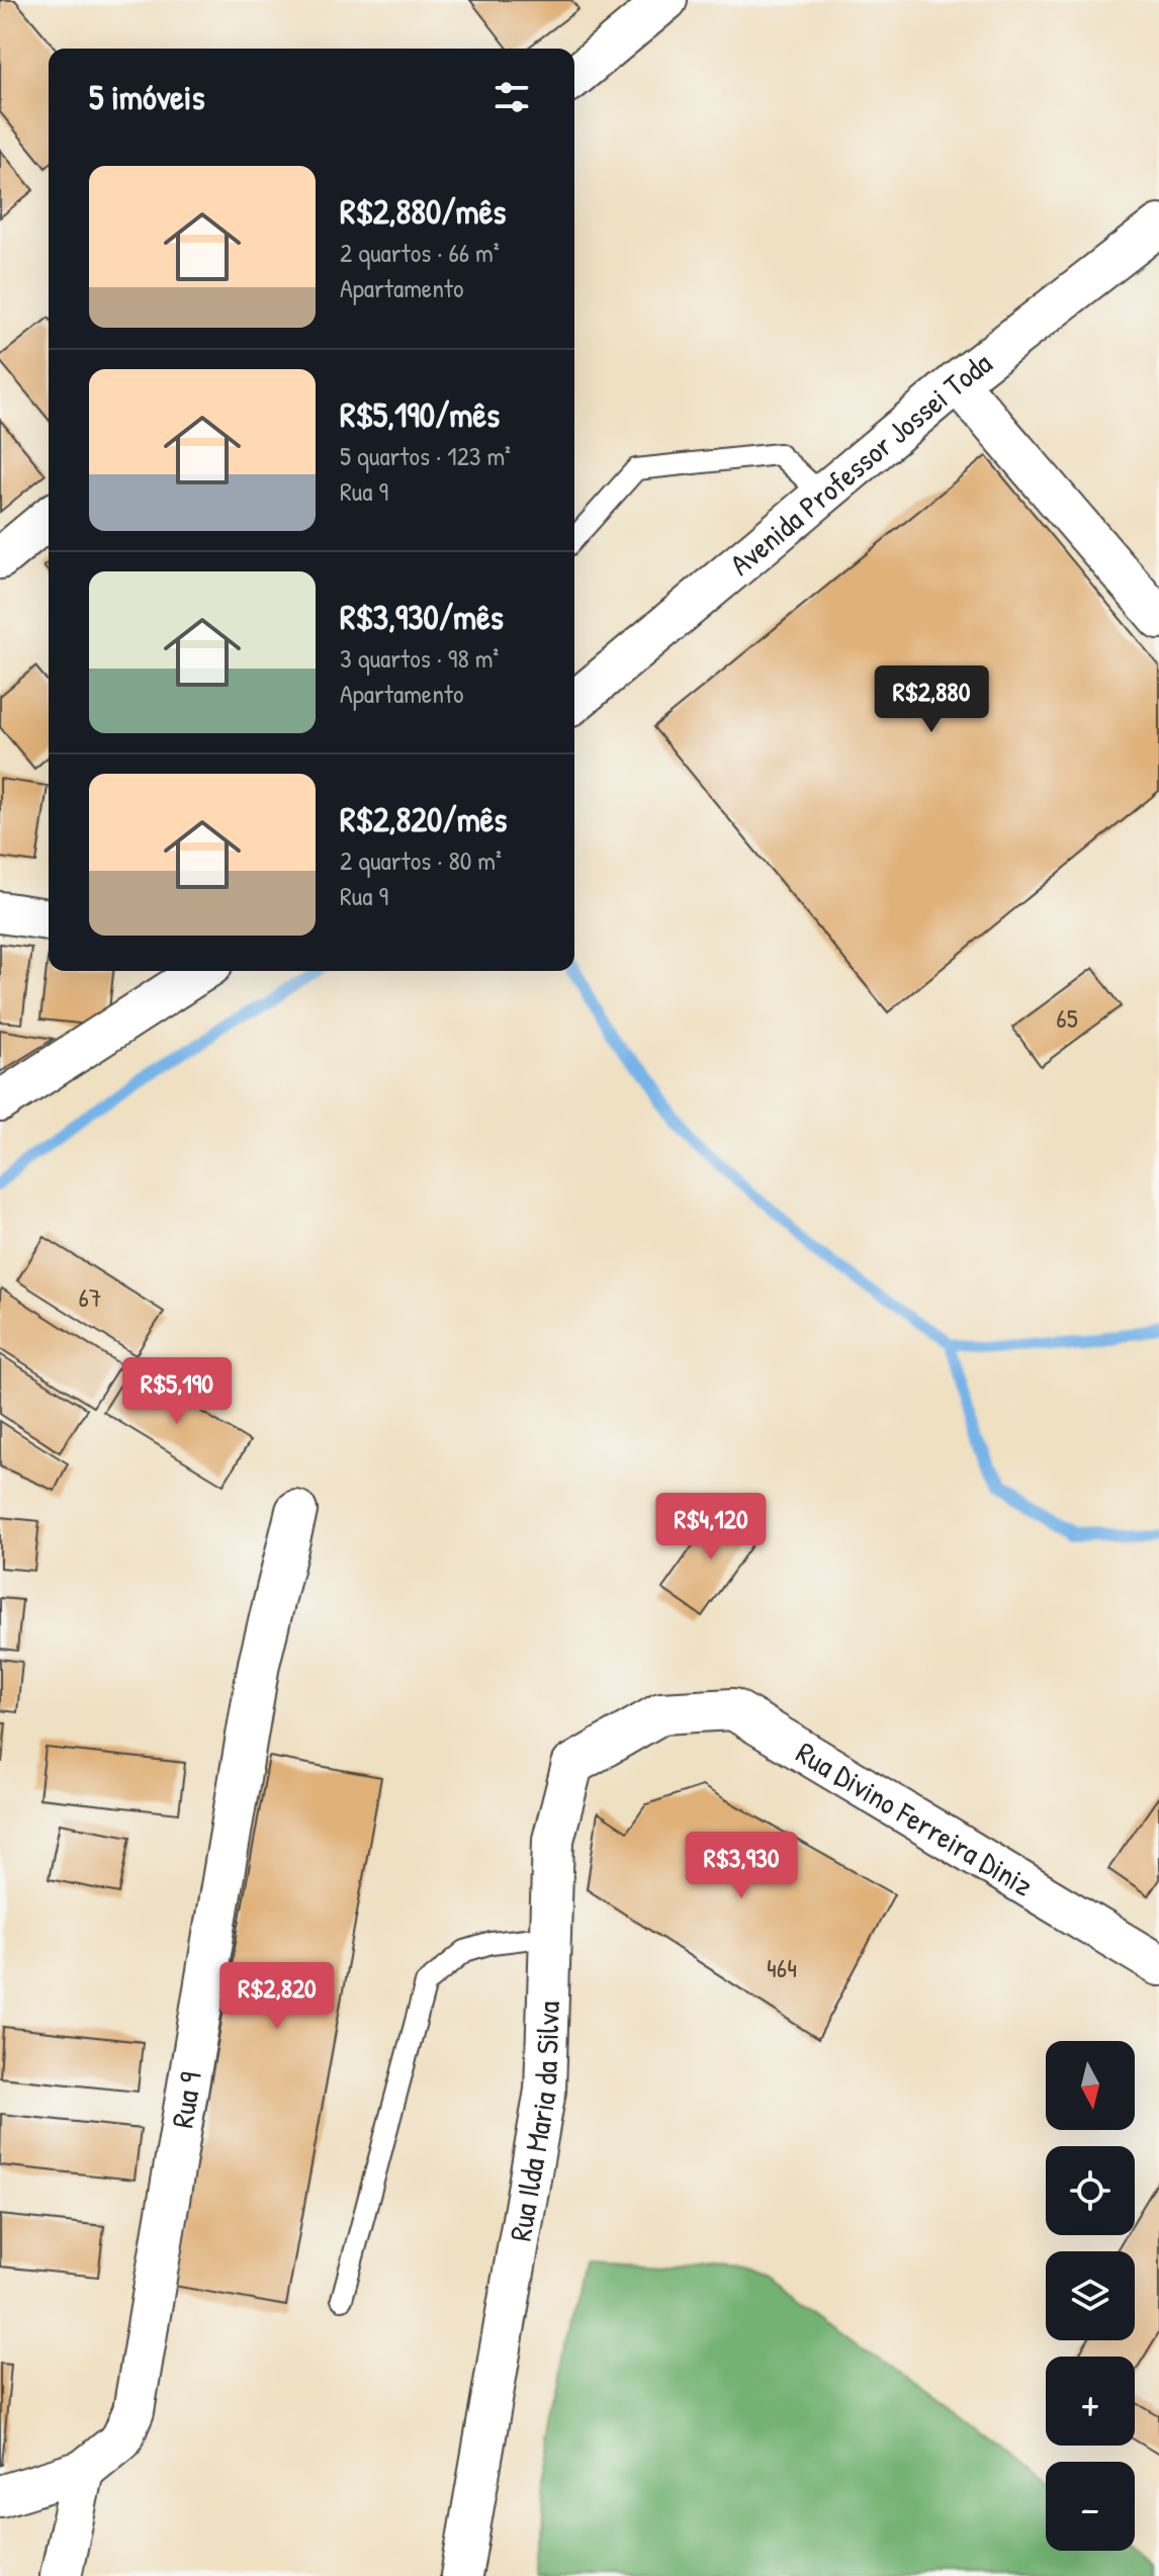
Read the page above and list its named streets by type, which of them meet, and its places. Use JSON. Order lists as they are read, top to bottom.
{
  "streets": {
    "street": [
      "Avenida Professor Jossei Toda",
      "Rua Divino Ferreira Diniz",
      "Rua 9",
      "Rua Ilda Maria da Silva"
    ]
  },
  "crossings": [
    ["Rua Divino Ferreira Diniz", "Rua Ilda Maria da Silva"]
  ],
  "house_numbers": ["65", "67", "464"],
  "north": "bottom",
  "page": {
    "heading": "5 imóveis",
    "list": [
      {
        "name": "R$2,880/mês",
        "note": "2 quartos · 66 m² · Apartamento"
      },
      {
        "name": "R$5,190/mês",
        "note": "5 quartos · 123 m² · Rua 9"
      },
      {
        "name": "R$3,930/mês",
        "note": "3 quartos · 98 m² · Apartamento"
      },
      {
        "name": "R$2,820/mês",
        "note": "2 quartos · 80 m² · Rua 9"
      }
    ],
    "price": [
      "R$2,880",
      "R$5,190",
      "R$4,120",
      "R$3,930",
      "R$2,820"
    ],
    "map_buttons": ["+", "−"]
  }
}
